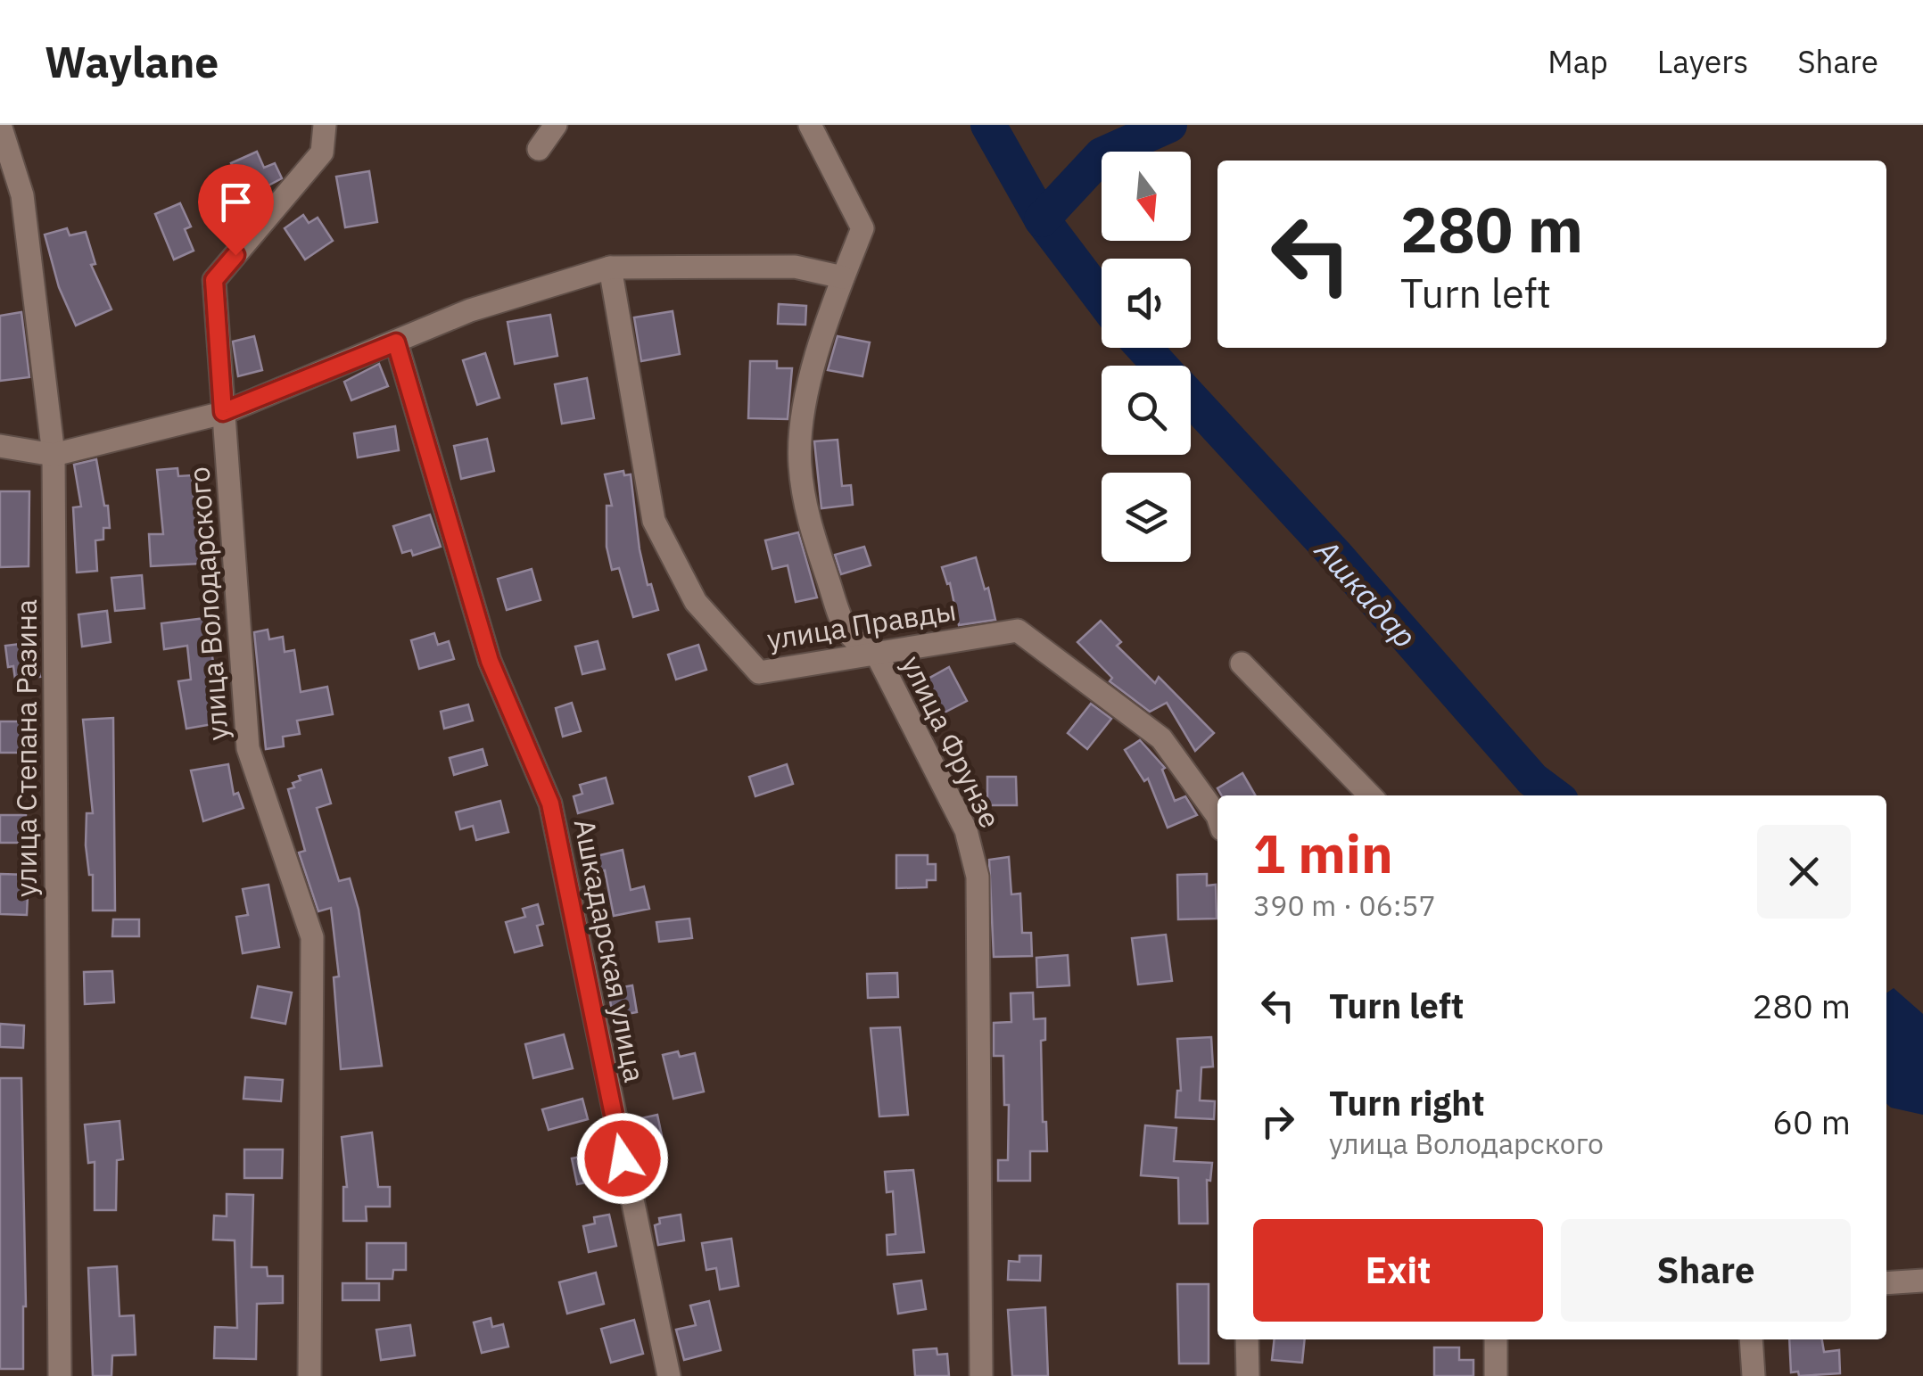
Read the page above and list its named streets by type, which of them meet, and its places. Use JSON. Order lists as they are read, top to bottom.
{
  "streets": {
    "street": [
      "улица Володарского",
      "улица Правды",
      "улица Фрунзе",
      "улица Степана Разина",
      "Ашкадарская улица"
    ]
  },
  "crossings": [
    ["улица Правды", "улица Фрунзе"]
  ],
  "water": ["Ашкадар"],
  "north": "bottom",
  "page": {
    "header": "Waylane",
    "nav": ["Map", "Layers", "Share"],
    "turn": ["280 m", "Turn left"],
    "heading": ["1 min", "390 m · 06:57"],
    "list": [
      {
        "name": "Turn left",
        "value": "280 m"
      },
      {
        "name": "Turn right",
        "note": "улица Володарского",
        "value": "60 m"
      }
    ],
    "buttons": ["Exit", "Share"]
  }
}
